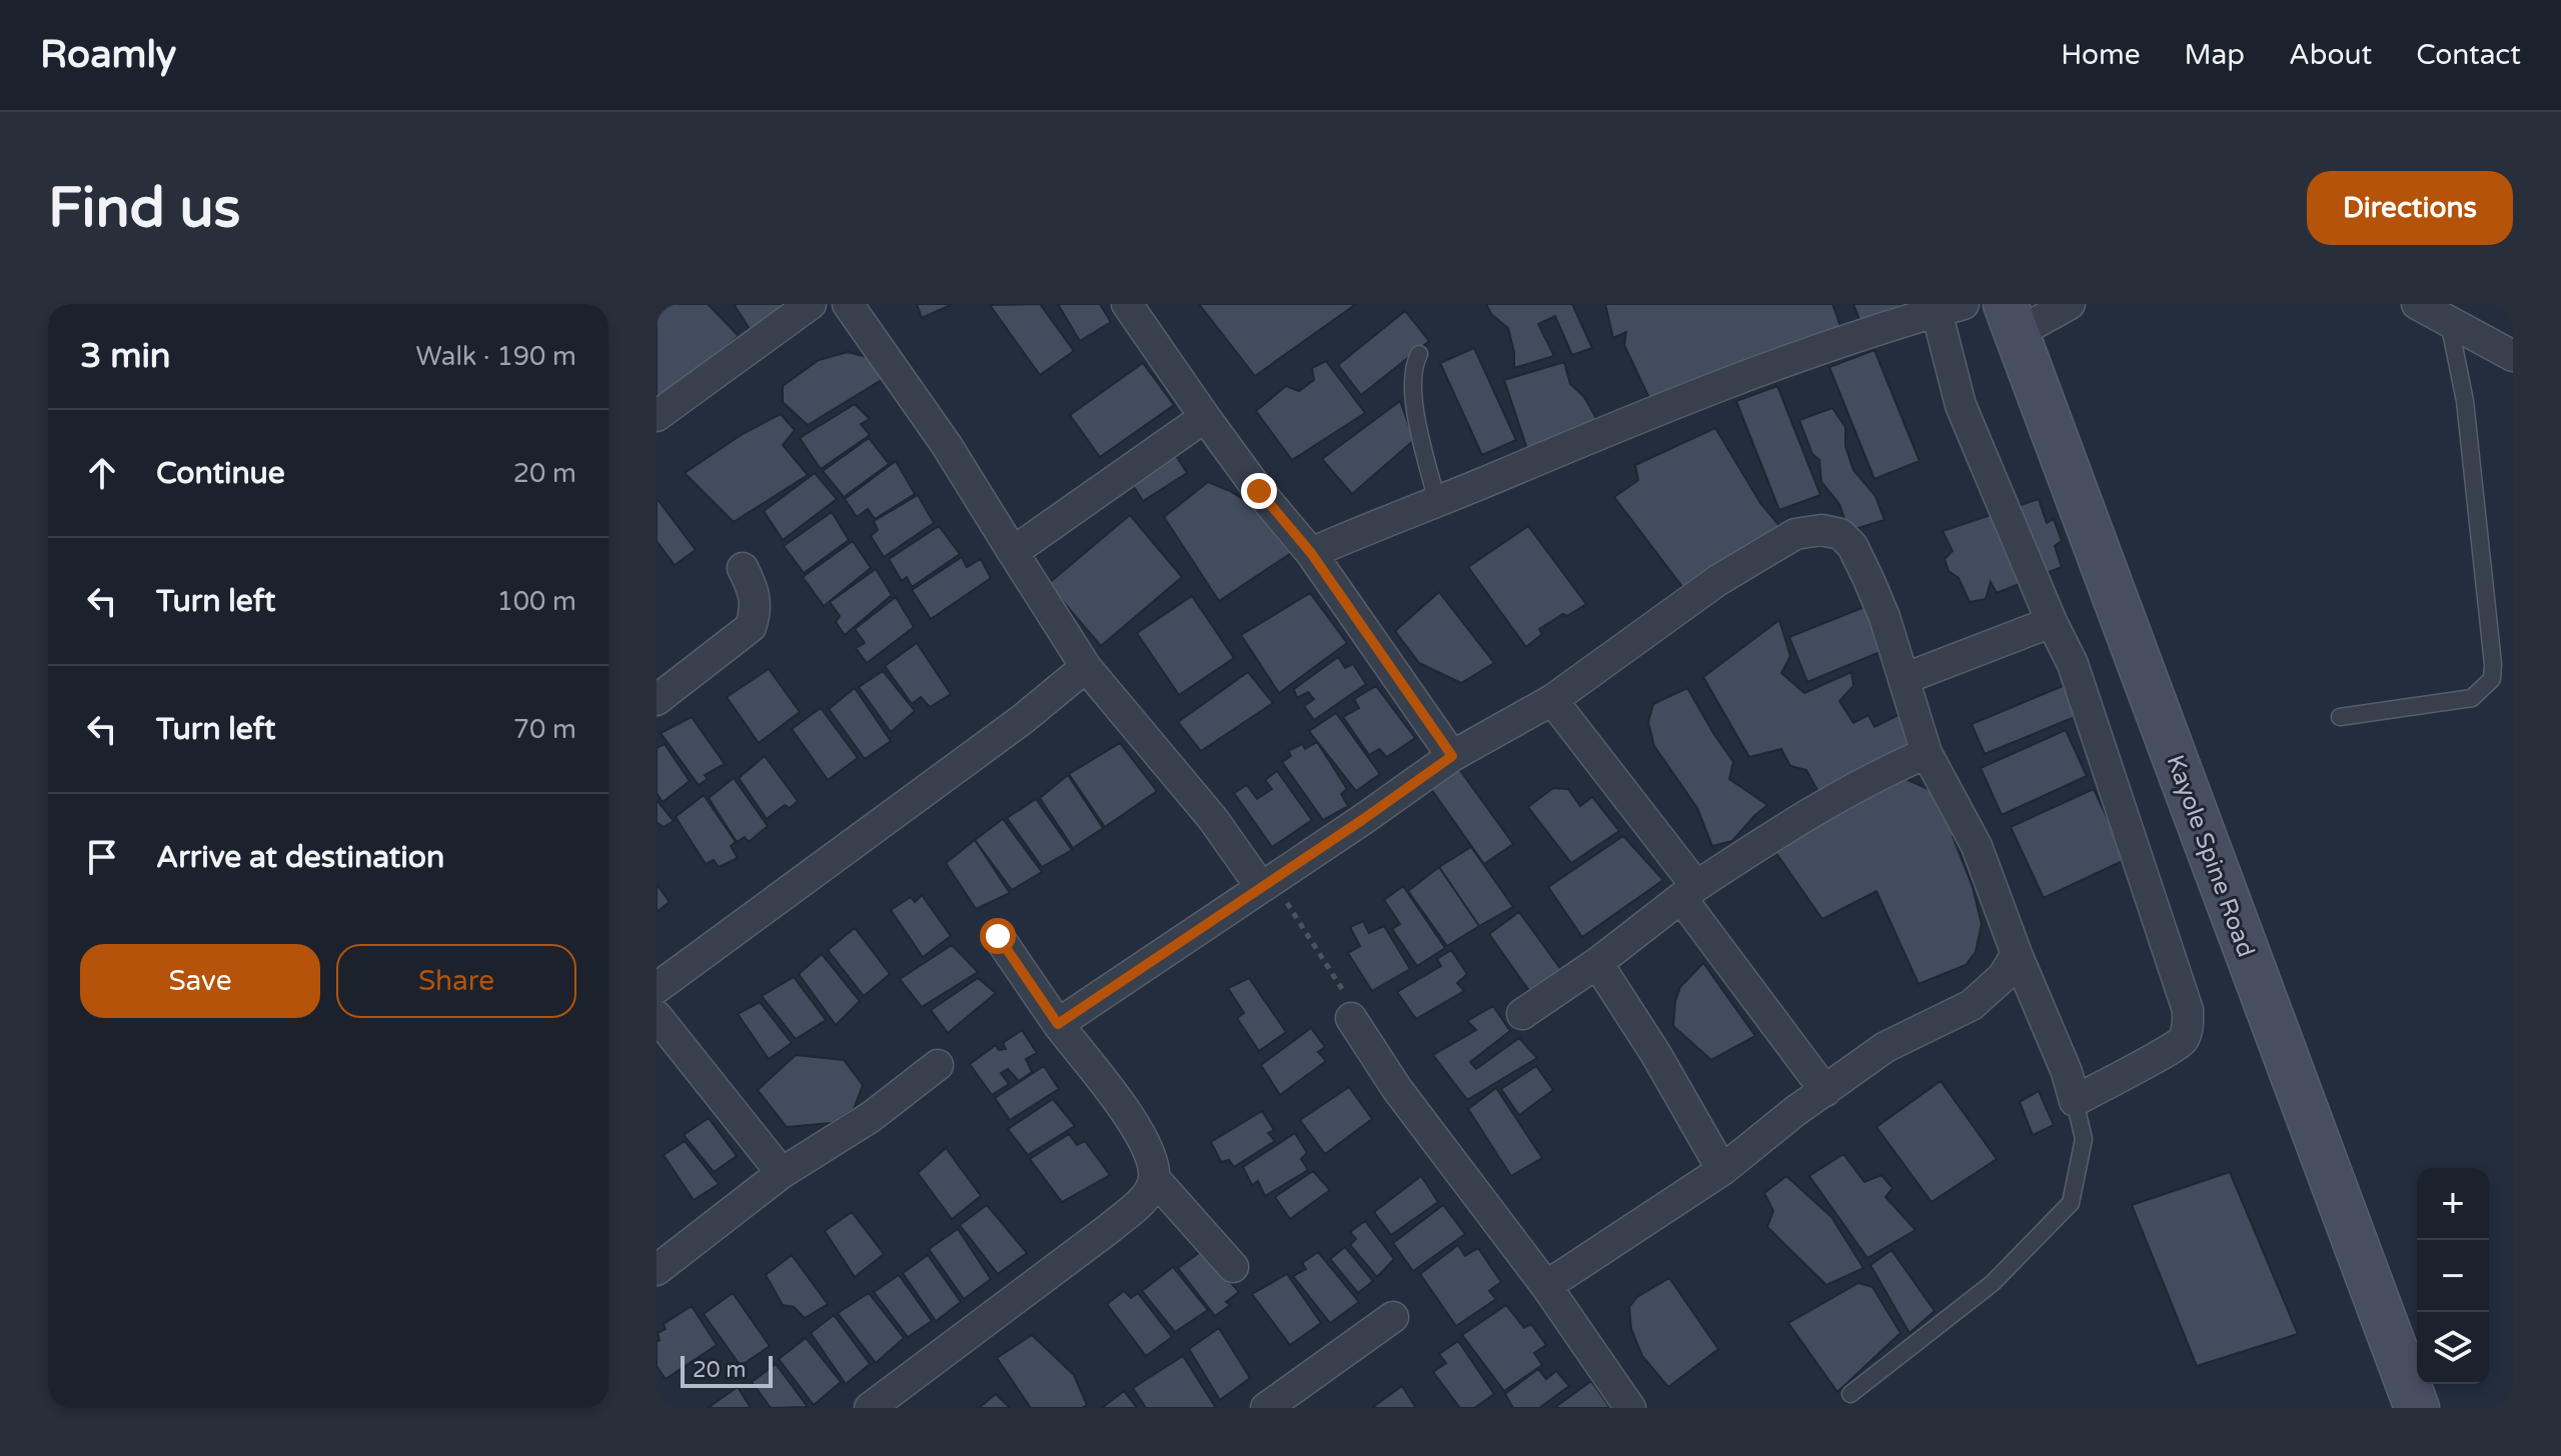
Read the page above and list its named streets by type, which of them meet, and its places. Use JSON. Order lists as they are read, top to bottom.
{
  "streets": {
    "street": ["Kayole Spine Road"]
  },
  "scale_bar": "20 m",
  "page": {
    "header": "Roamly",
    "nav": [
      "Home",
      "Map",
      "About",
      "Contact"
    ],
    "buttons": [
      "Directions",
      ["Save", "Share"]
    ],
    "title": "Find us",
    "heading": ["3 min", "Walk · 190 m"],
    "list": [
      ["Continue", "20 m"],
      ["Turn left", "100 m"],
      ["Turn left", "70 m"],
      "Arrive at destination"
    ],
    "map_buttons": ["+", "−"],
    "scale": "20 m"
  }
}
